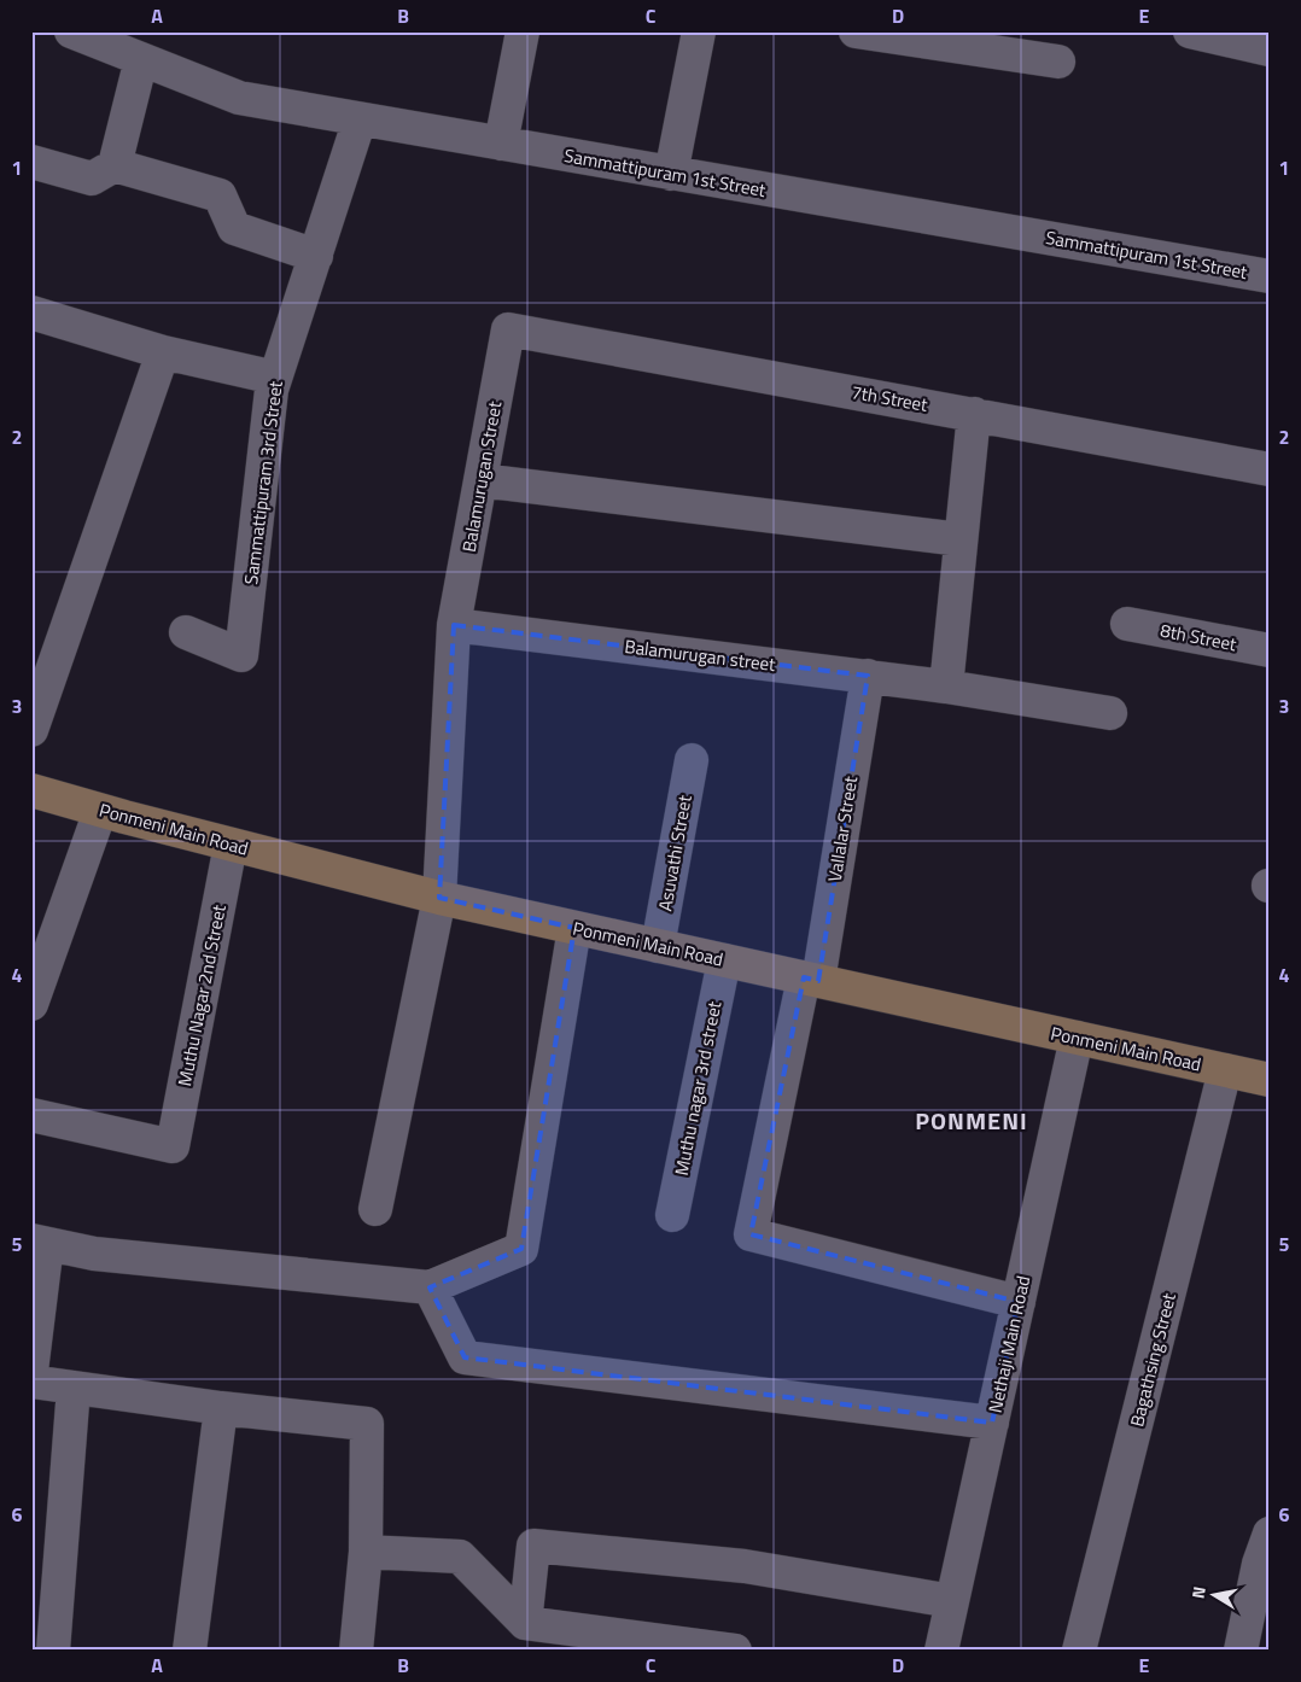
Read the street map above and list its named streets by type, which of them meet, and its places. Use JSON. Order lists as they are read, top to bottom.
{
  "streets": {
    "street": [
      "Sammattipuram 1st Street",
      "7th Street",
      "Balamurugan Street",
      "Sammattipuram 3rd Street",
      "8th Street",
      "Balamurugan street",
      "Ponmeni Main Road",
      "Vallalar Street",
      "Asuvathi Street",
      "Muthu Nagar 2nd Street",
      "Muthu nagar 3rd street",
      "Nethaji Main Road",
      "Bagathsing Street"
    ]
  },
  "crossings": [
    ["Sammattipuram 1st Street", "Sammattipuram 3rd Street"],
    ["7th Street", "Balamurugan Street"],
    ["Balamurugan Street", "Balamurugan street"],
    ["Balamurugan street", "Vallalar Street"],
    ["Ponmeni Main Road", "Vallalar Street"],
    ["Ponmeni Main Road", "Asuvathi Street"],
    ["Ponmeni Main Road", "Muthu Nagar 2nd Street"],
    ["Ponmeni Main Road", "Muthu nagar 3rd street"],
    ["Ponmeni Main Road", "Nethaji Main Road"],
    ["Ponmeni Main Road", "Bagathsing Street"],
    ["Vallalar Street", "Nethaji Main Road"]
  ],
  "districts": ["PONMENI"],
  "north": "left",
  "grid": {
    "columns": [
      "A",
      "B",
      "C",
      "D",
      "E"
    ],
    "rows": [
      "1",
      "2",
      "3",
      "4",
      "5",
      "6"
    ]
  }
}
